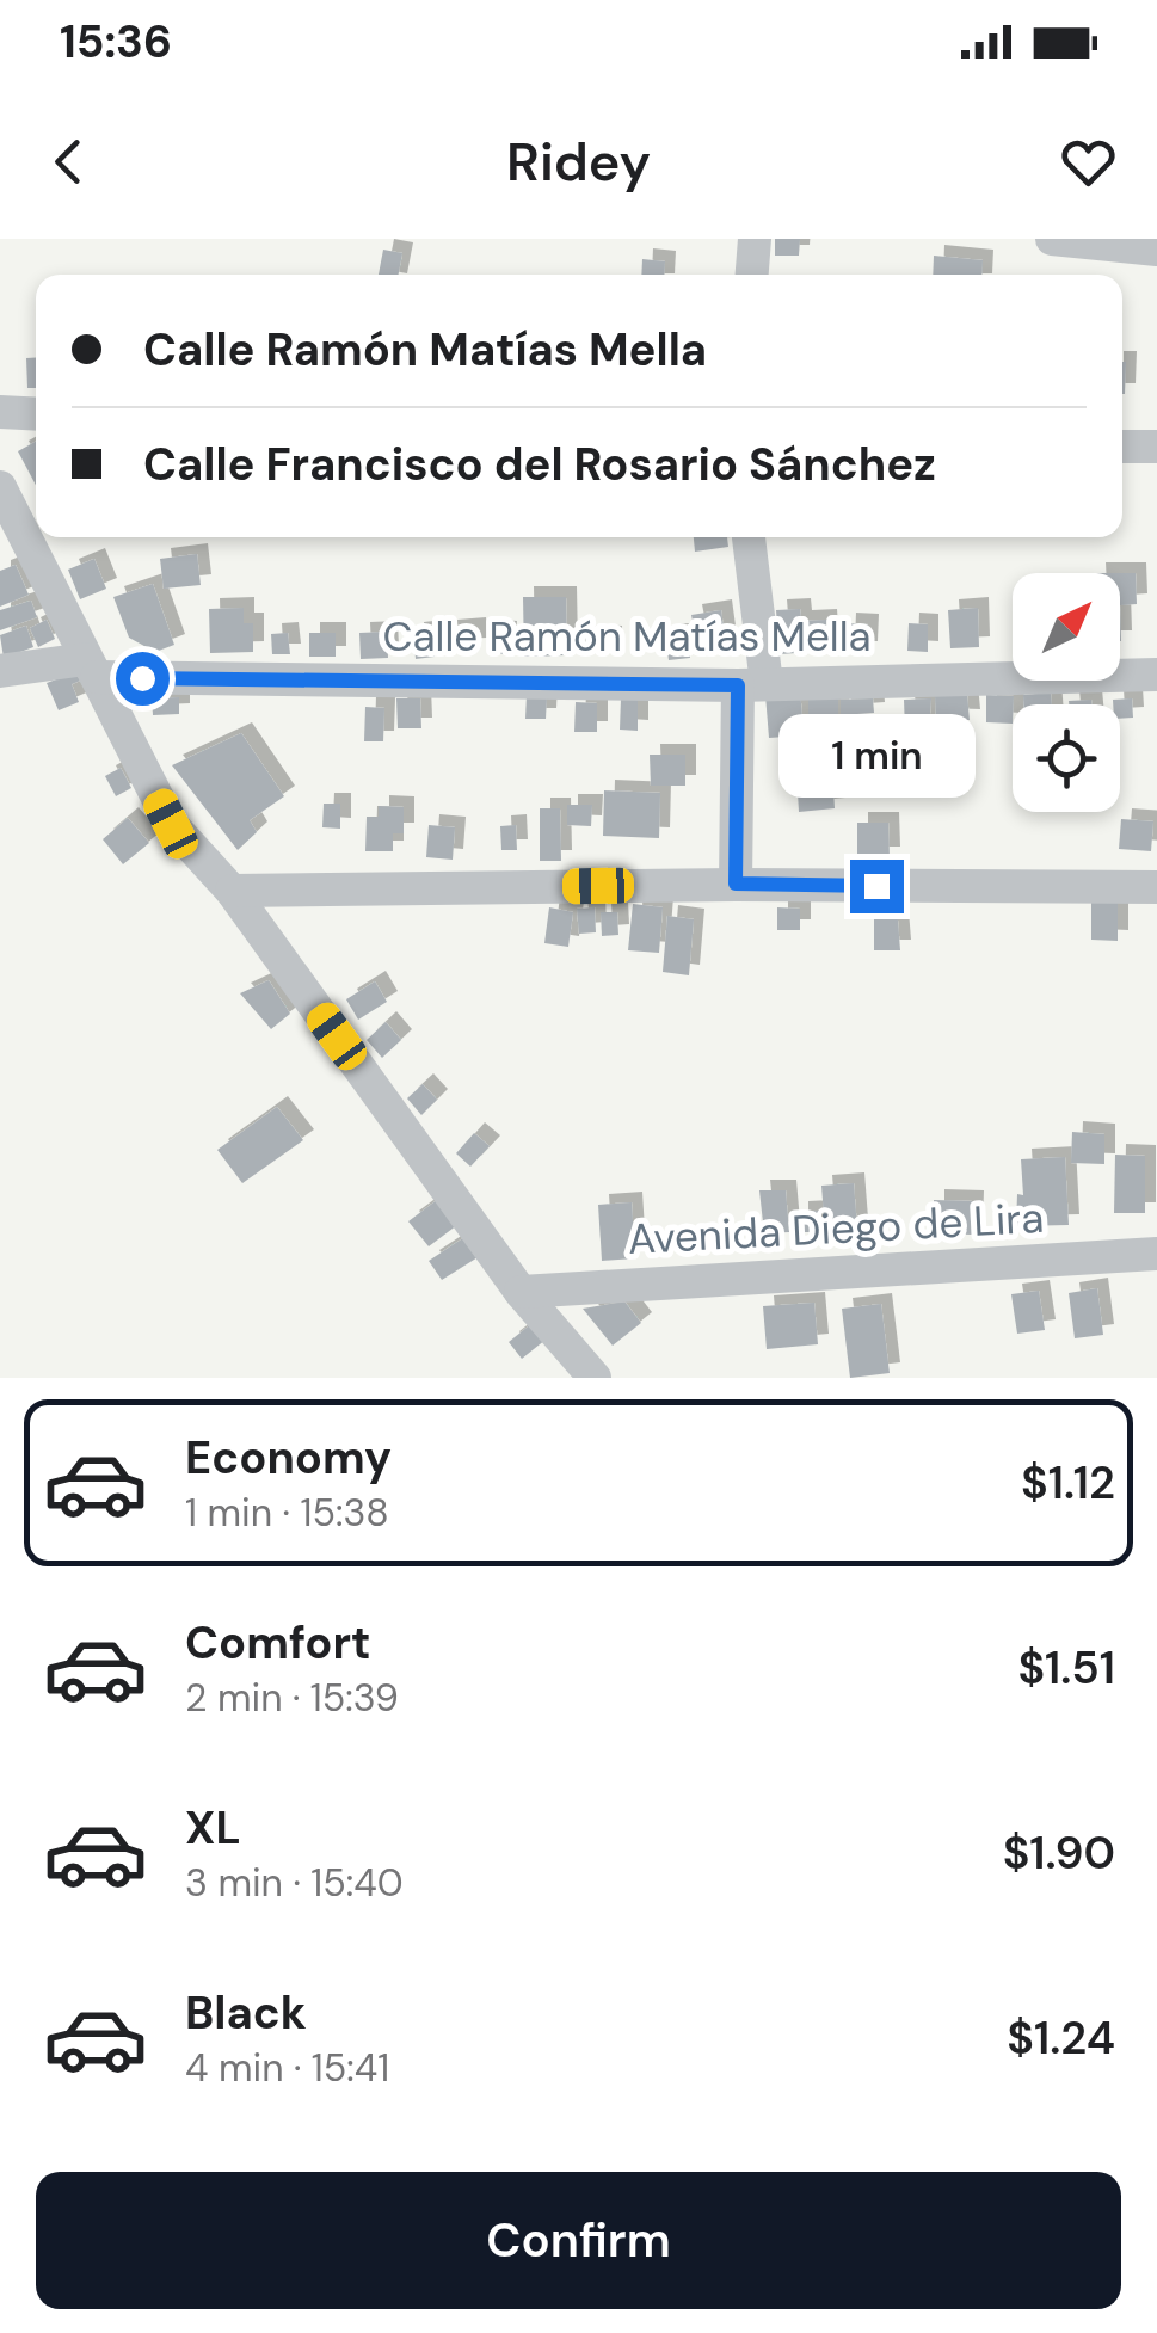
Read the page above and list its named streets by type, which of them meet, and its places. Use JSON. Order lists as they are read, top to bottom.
{
  "streets": {
    "street": ["Calle Ramón Matías Mella", "Avenida Diego de Lira"]
  },
  "north": "top right",
  "page": {
    "status": "15:36",
    "header": "Ridey",
    "banner": ["Calle Ramón Matías Mella", "Calle Francisco del Rosario Sánchez"],
    "bubble": "1 min",
    "list": [
      {
        "name": "Economy",
        "note": "1 min · 15:38",
        "value": "$1.12"
      },
      {
        "name": "Comfort",
        "note": "2 min · 15:39",
        "value": "$1.51"
      },
      {
        "name": "XL",
        "note": "3 min · 15:40",
        "value": "$1.90"
      },
      {
        "name": "Black",
        "note": "4 min · 15:41",
        "value": "$1.24"
      }
    ],
    "buttons": "Confirm"
  }
}
